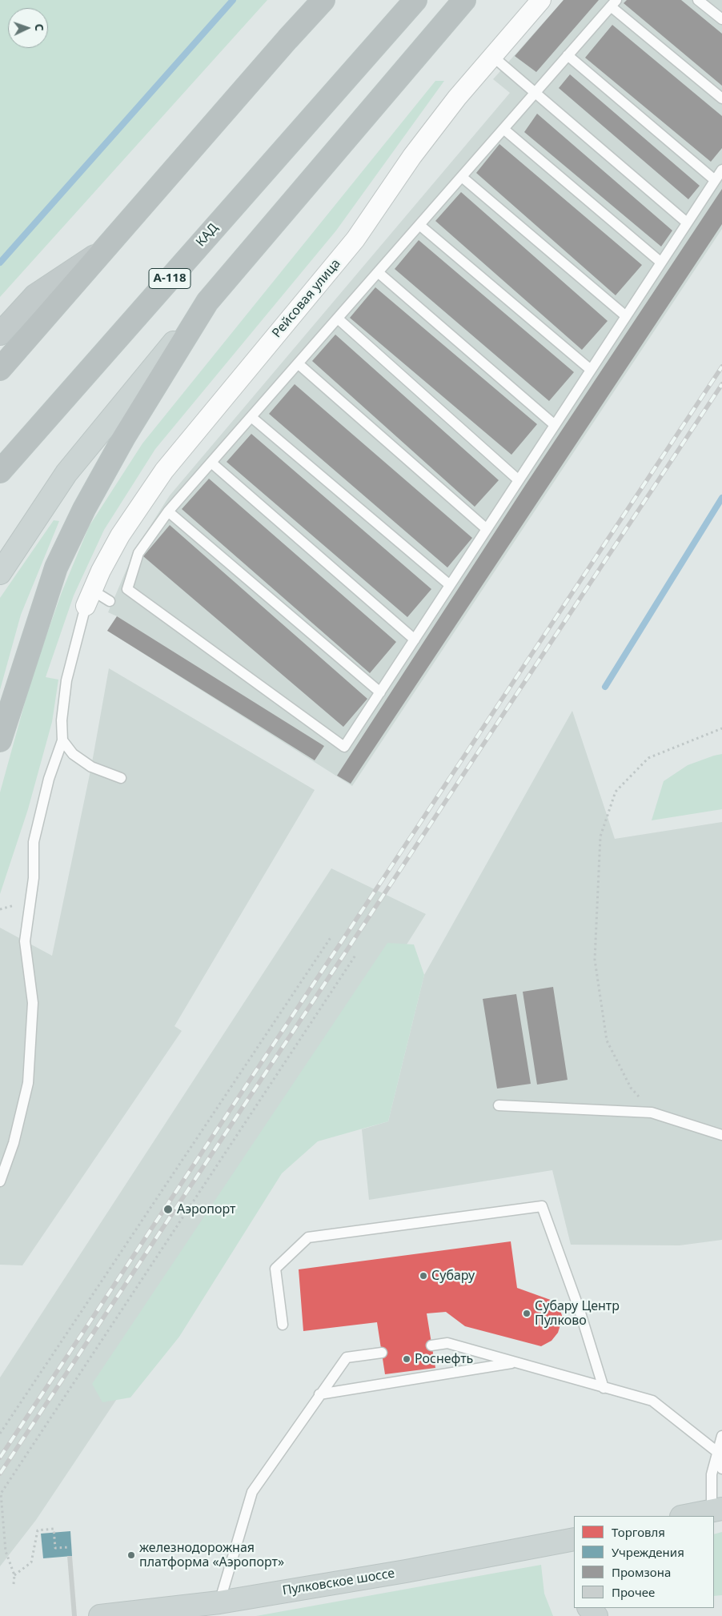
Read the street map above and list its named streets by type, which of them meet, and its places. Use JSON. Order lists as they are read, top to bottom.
{
  "streets": {
    "highway": ["КАД", "А-118"],
    "main road": ["Пулковское шоссе"],
    "street": ["Рейсовая улица"]
  },
  "places": [
    "Аэропорт",
    "Субару",
    "Субару Центр Пулково",
    "Роснефть",
    "железнодорожная платформа «Аэропорт»"
  ],
  "legend": [
    "Торговля",
    "Учреждения",
    "Промзона",
    "Прочее"
  ],
  "north": "right"
}
